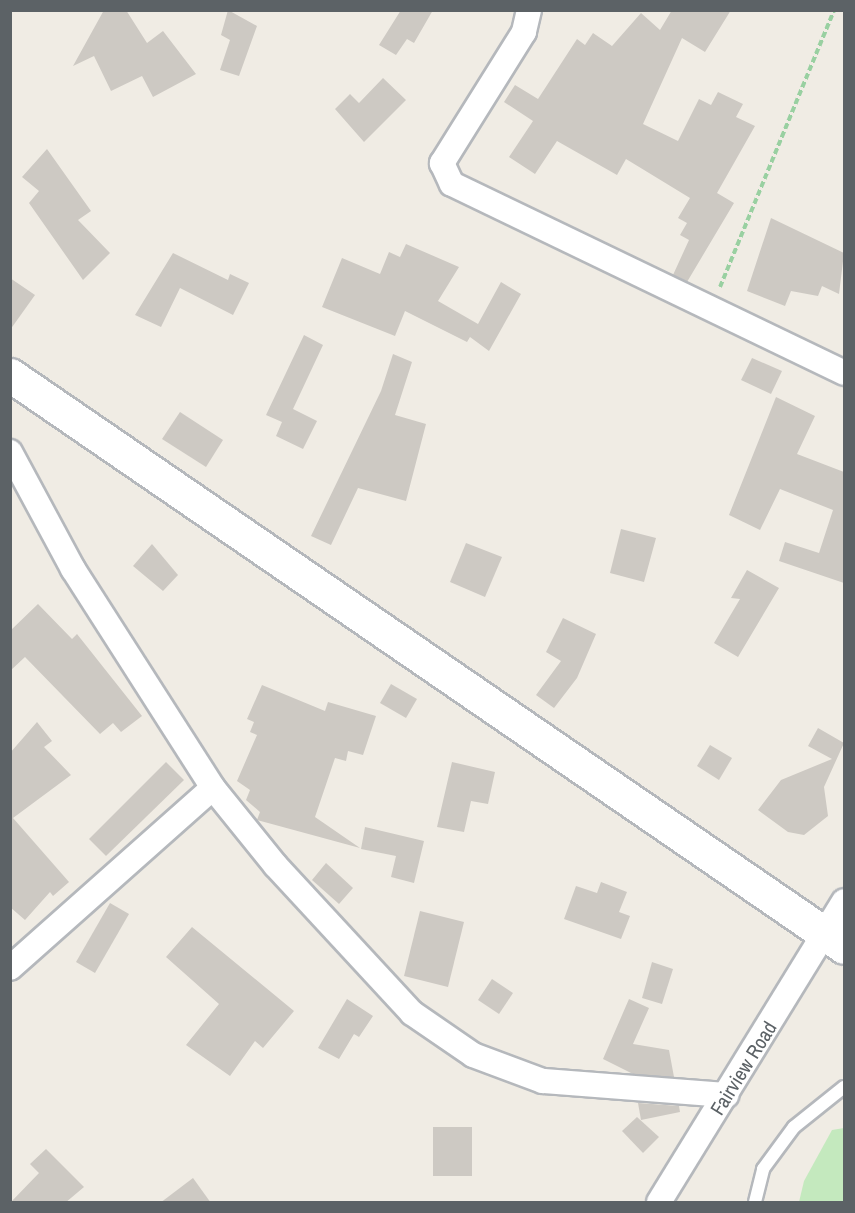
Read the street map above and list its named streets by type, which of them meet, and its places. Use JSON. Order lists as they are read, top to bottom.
{
  "streets": {
    "street": ["Fairview Road"]
  }
}
